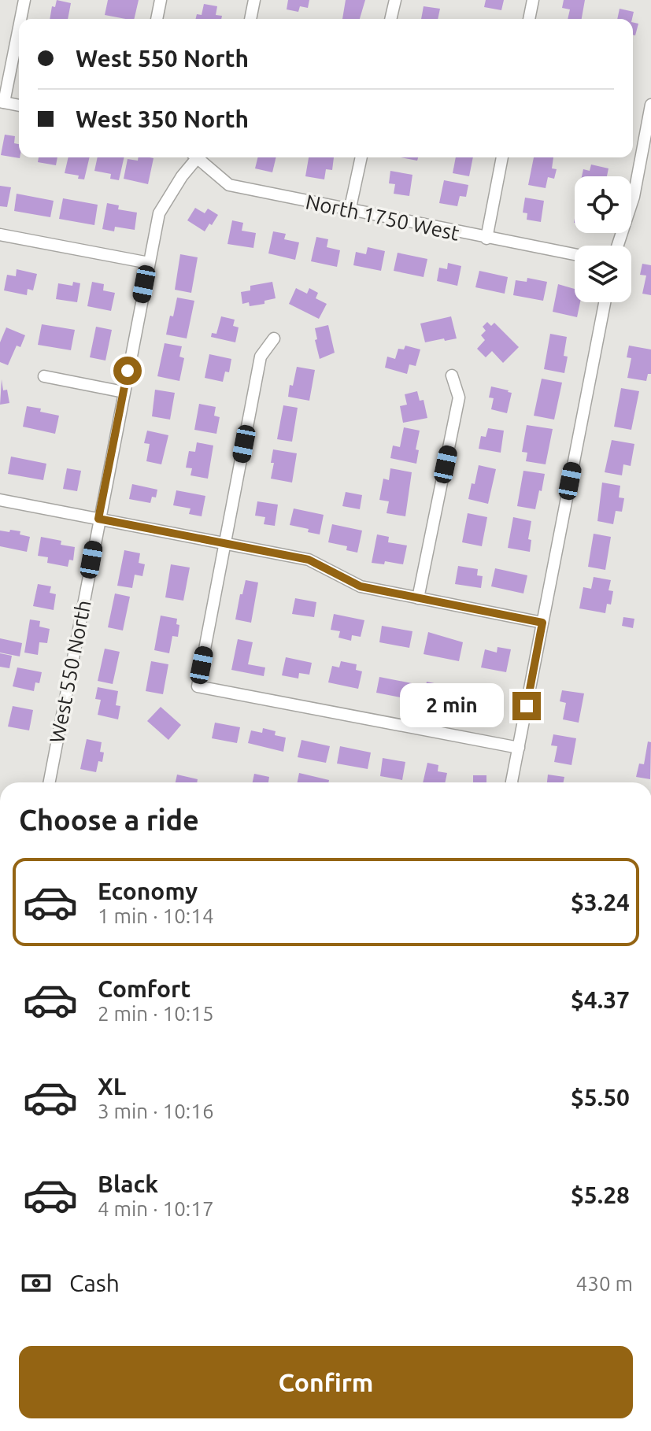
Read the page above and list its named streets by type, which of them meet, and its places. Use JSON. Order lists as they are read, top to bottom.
{
  "streets": {
    "street": ["North 1750 West", "West 550 North"]
  },
  "page": {
    "banner": ["West 550 North", "West 350 North"],
    "bubble": "2 min",
    "heading": "Choose a ride",
    "list": [
      {
        "name": "Economy",
        "note": "1 min · 10:14",
        "value": "$3.24"
      },
      {
        "name": "Comfort",
        "note": "2 min · 10:15",
        "value": "$4.37"
      },
      {
        "name": "XL",
        "note": "3 min · 10:16",
        "value": "$5.50"
      },
      {
        "name": "Black",
        "note": "4 min · 10:17",
        "value": "$5.28"
      }
    ],
    "pay": ["Cash", "430 m"],
    "buttons": "Confirm"
  }
}
